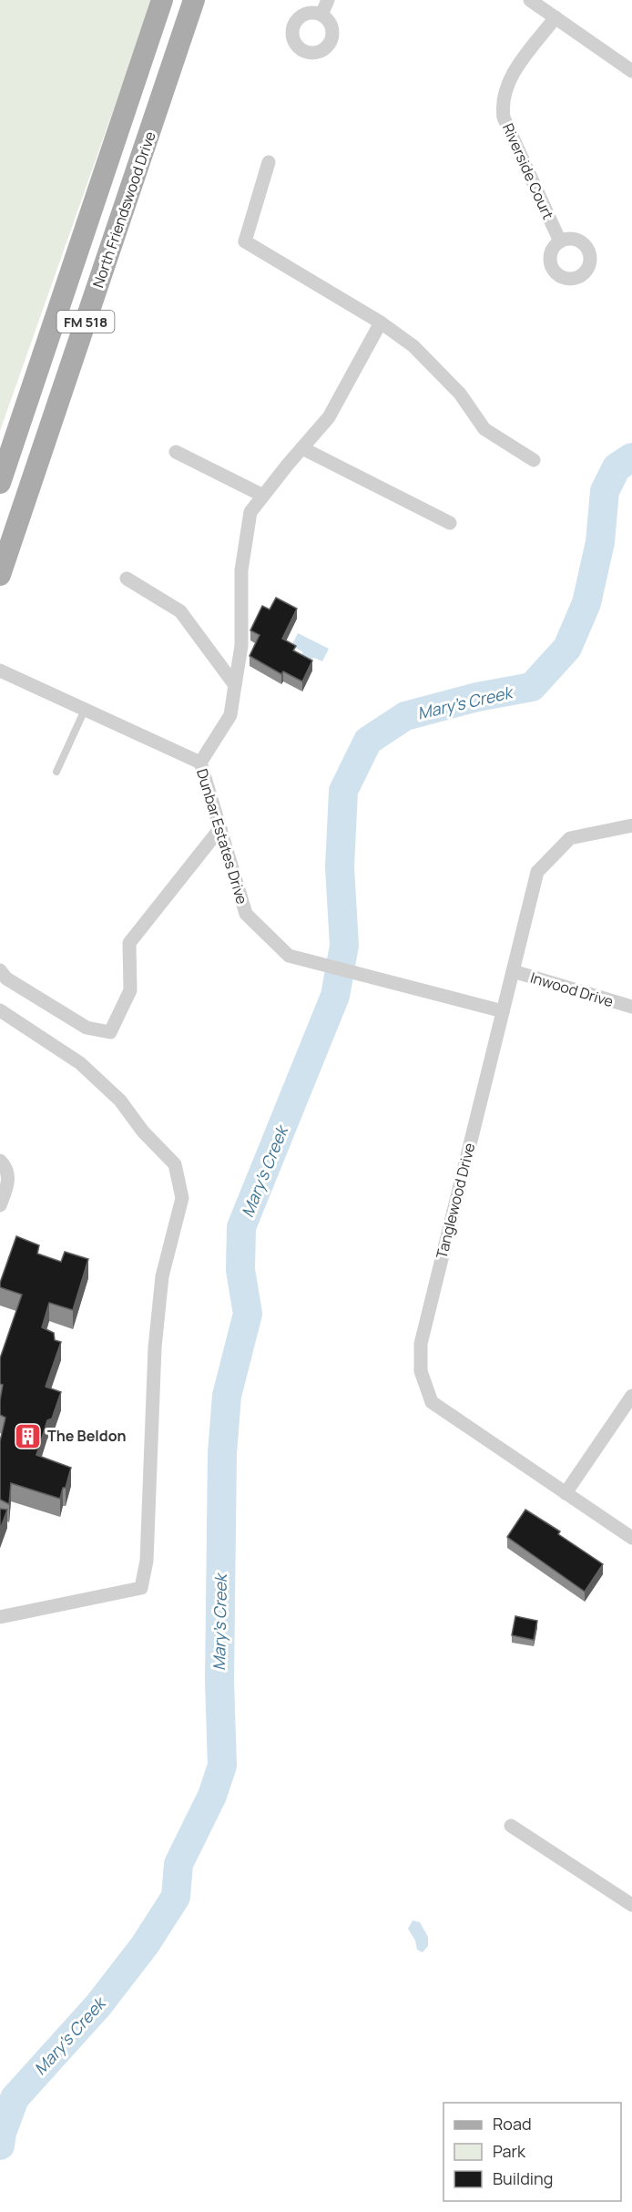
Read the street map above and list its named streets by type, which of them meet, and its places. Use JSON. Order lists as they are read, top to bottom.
{
  "streets": {
    "main road": ["North Friendswood Drive", "FM 518"],
    "street": [
      "Riverside Court",
      "Dunbar Estates Drive",
      "Inwood Drive",
      "Tanglewood Drive"
    ]
  },
  "crossings": [
    ["Dunbar Estates Drive", "Tanglewood Drive"],
    ["Inwood Drive", "Tanglewood Drive"]
  ],
  "water": ["Mary's Creek"],
  "places": {
    "building": ["The Beldon"]
  },
  "legend": ["Road", "Park", "Building"]
}
